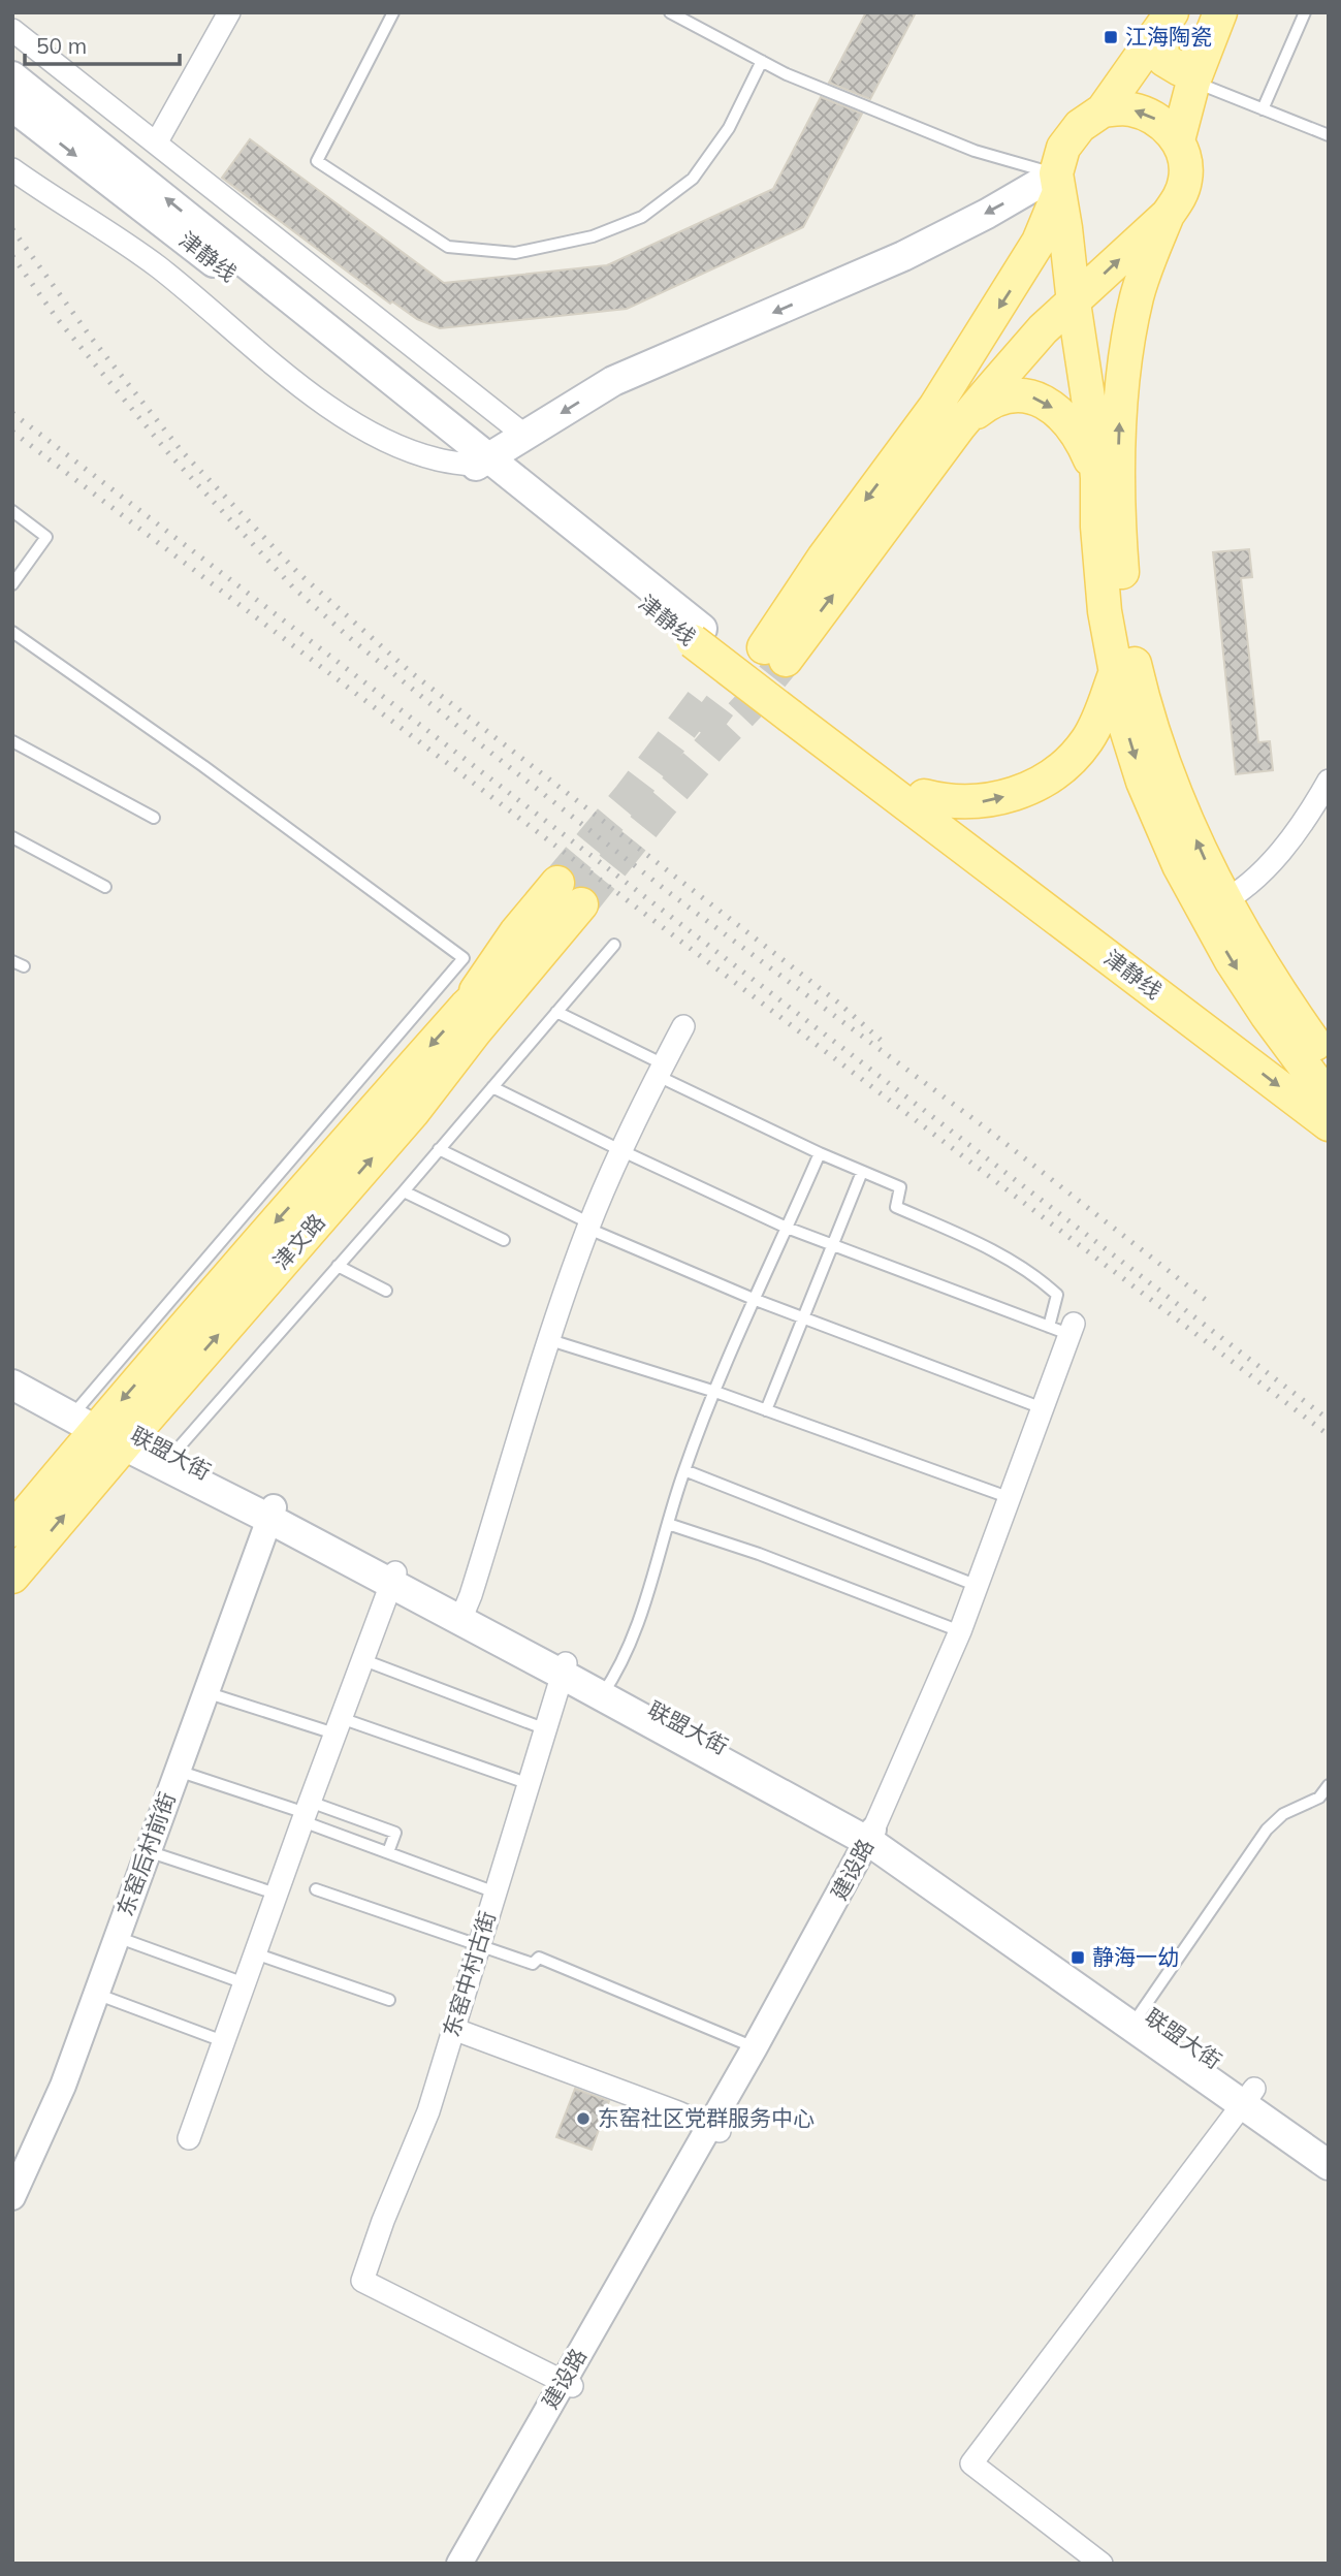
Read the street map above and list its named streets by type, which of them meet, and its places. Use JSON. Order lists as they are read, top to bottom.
{
  "streets": {
    "main road": ["津静线", "津文路"],
    "street": ["东窑后村前街", "建设路", "东窑中村古街"]
  },
  "crossings": [
    ["建设路", "东窑中村古街"]
  ],
  "places": {
    "transit": ["江海陶瓷", "静海一幼"],
    "other": ["东窑社区党群服务中心"]
  },
  "scale_bar": "50 m"
}
